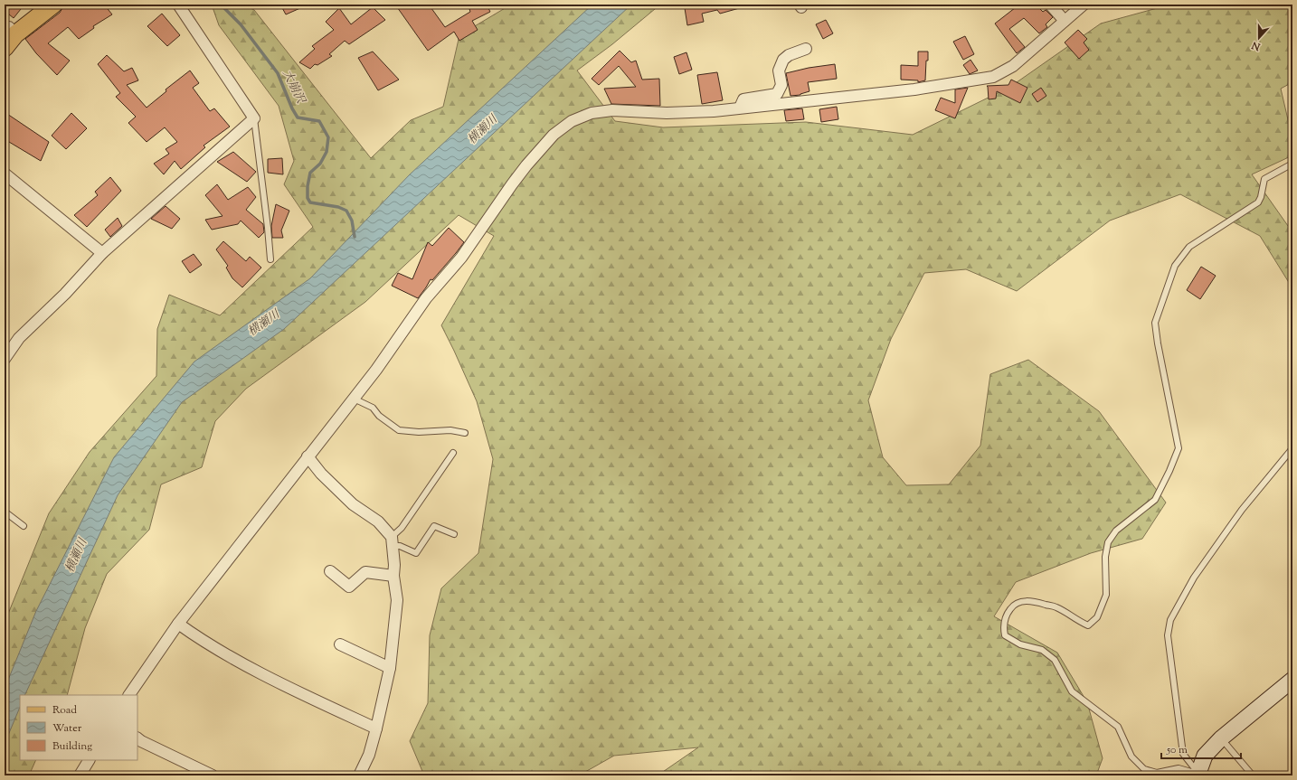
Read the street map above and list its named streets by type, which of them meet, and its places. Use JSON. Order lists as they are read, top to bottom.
{
  "water": ["大崩沢", "横瀬川"],
  "legend": ["Road", "Water", "Building"],
  "scale_bar": "50 m",
  "north": "bottom"
}
